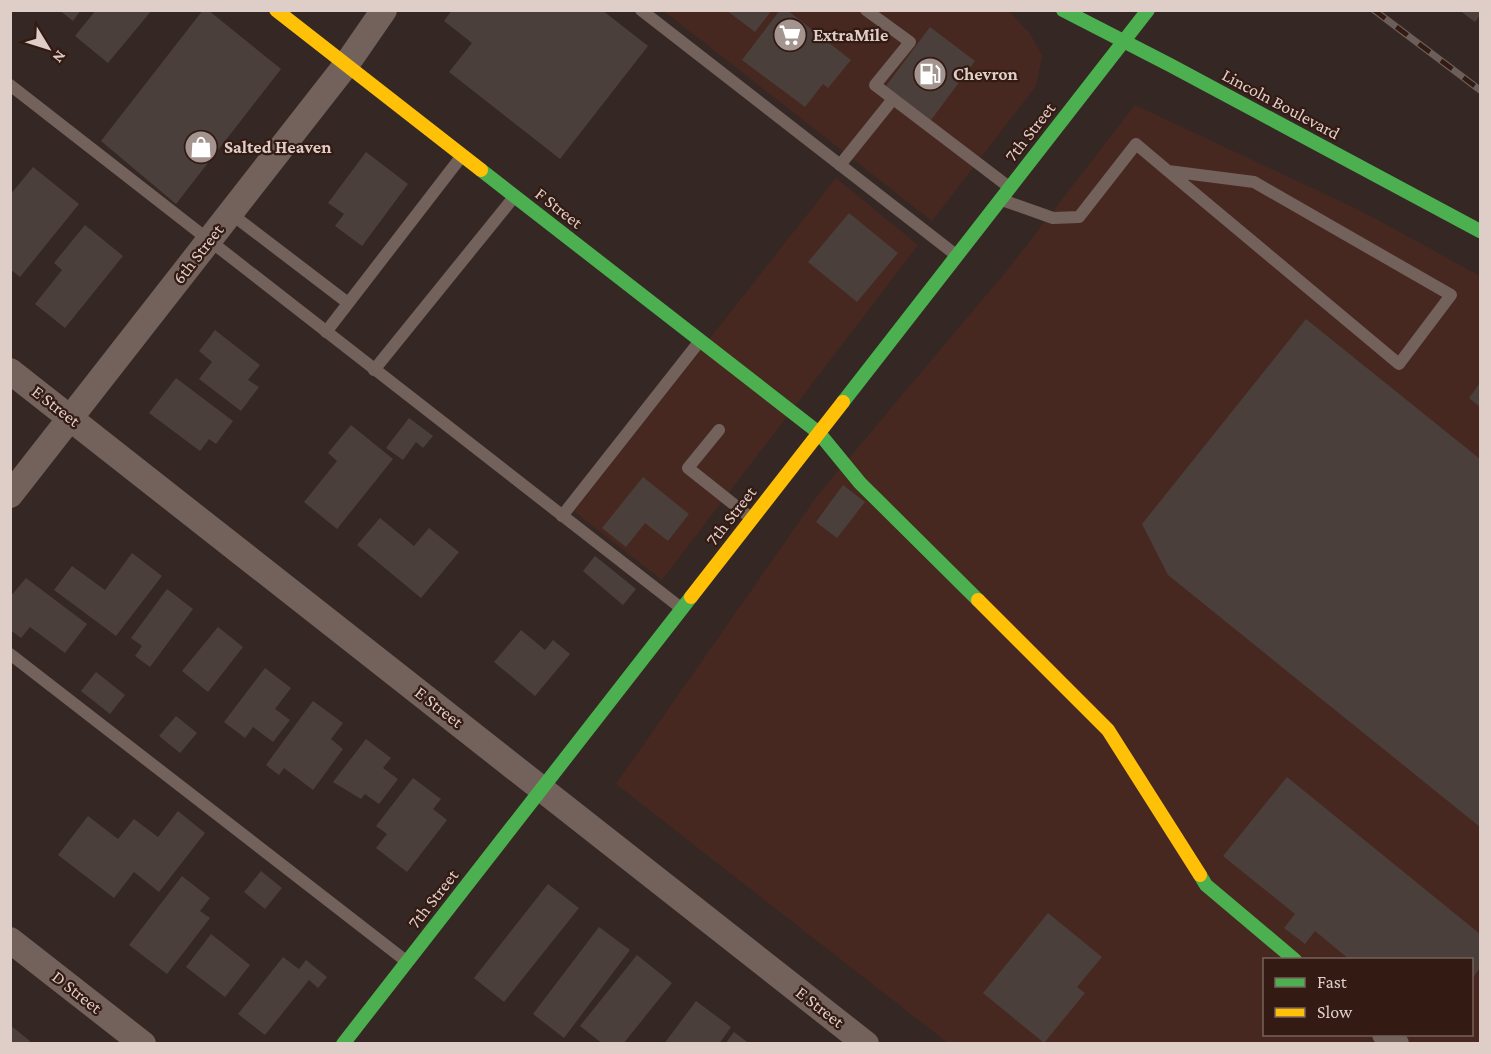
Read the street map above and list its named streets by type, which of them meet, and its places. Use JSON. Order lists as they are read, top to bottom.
{
  "streets": {
    "street": [
      "Lincoln Boulevard",
      "7th Street",
      "F Street",
      "6th Street",
      "E Street",
      "D Street"
    ]
  },
  "crossings": [
    ["Lincoln Boulevard", "7th Street"],
    ["7th Street", "F Street"],
    ["7th Street", "E Street"],
    ["F Street", "6th Street"],
    ["6th Street", "E Street"]
  ],
  "places": {
    "supermarket": ["ExtraMile"],
    "fuel station": ["Chevron"],
    "shop": ["Salted Heaven"]
  },
  "legend": ["Fast", "Slow"],
  "north": "bottom right"
}
